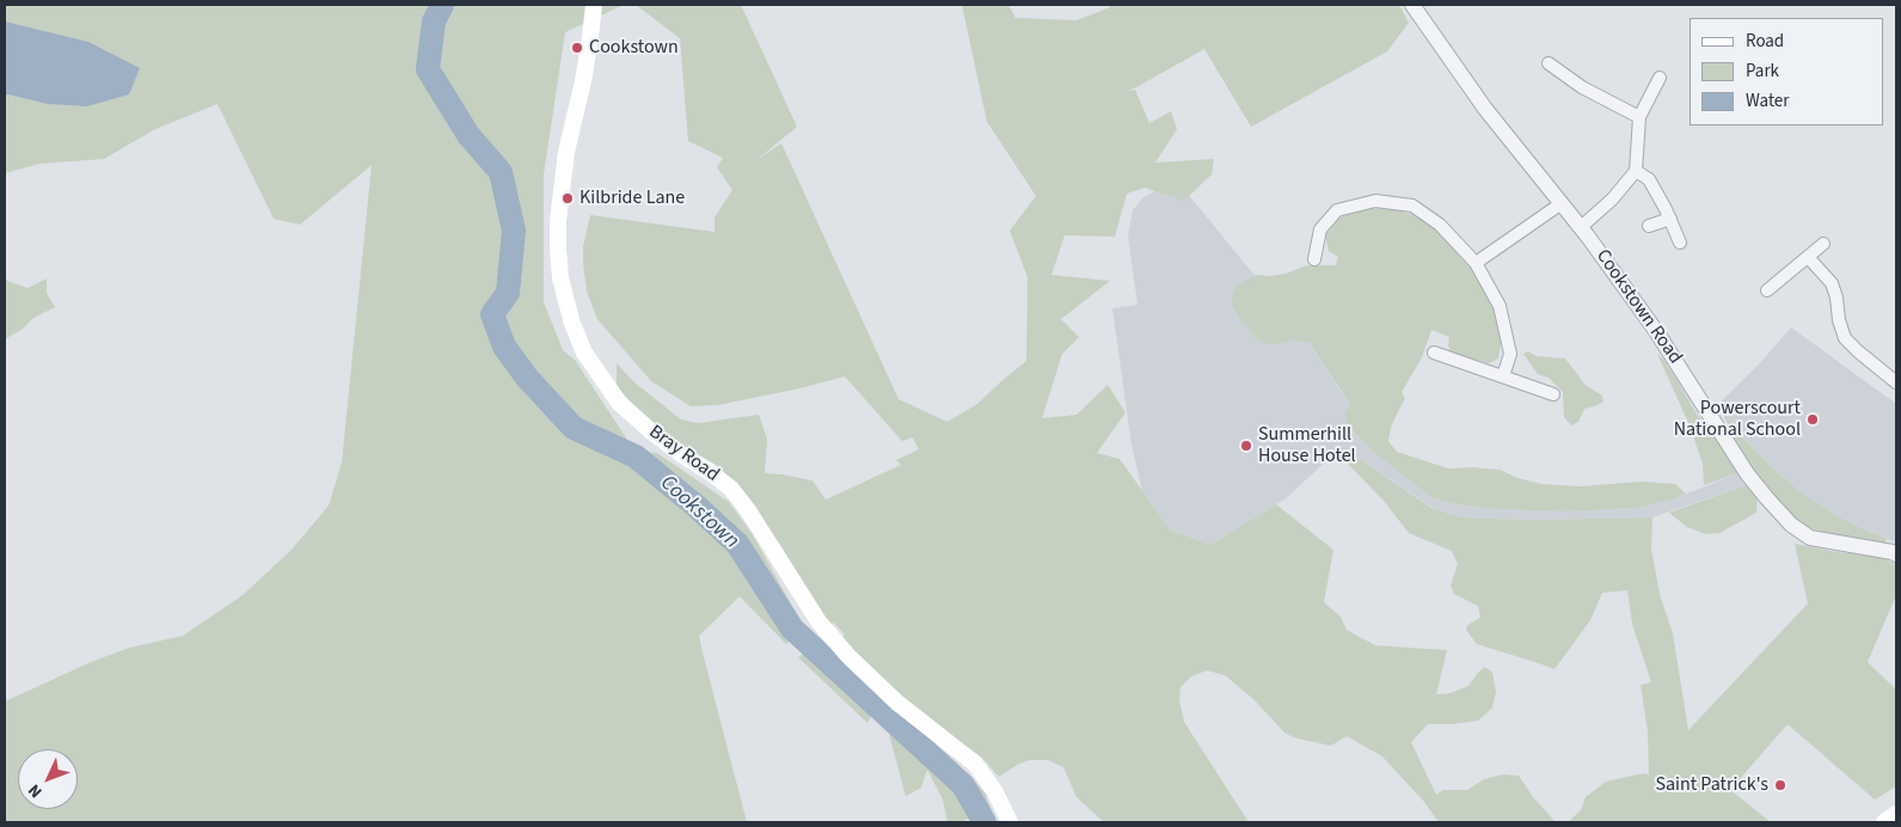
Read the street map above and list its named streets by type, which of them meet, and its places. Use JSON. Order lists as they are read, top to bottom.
{
  "streets": {
    "main road": ["Bray Road"],
    "street": ["Cookstown Road"]
  },
  "water": ["Cookstown"],
  "places": [
    "Cookstown",
    "Kilbride Lane",
    "Powerscourt National School",
    "Summerhill House Hotel",
    "Saint Patrick's"
  ],
  "legend": ["Road", "Park", "Water"],
  "north": "bottom left"
}
